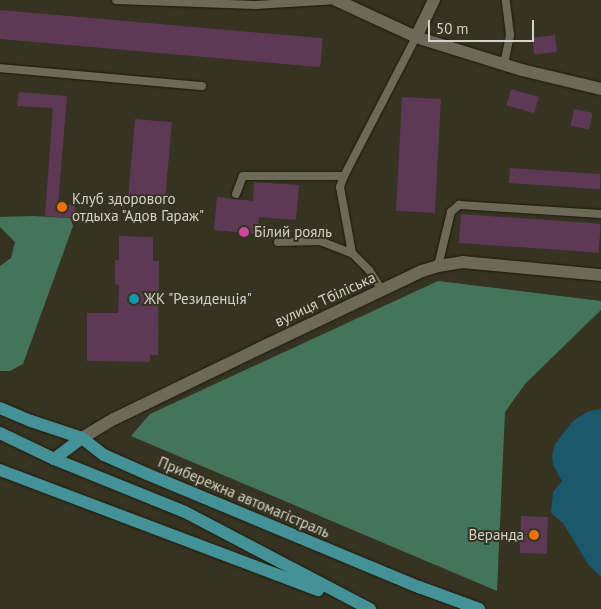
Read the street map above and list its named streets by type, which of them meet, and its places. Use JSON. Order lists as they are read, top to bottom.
{
  "streets": {
    "main road": ["Прибережна автомагістраль"],
    "street": ["вулиця Тбіліська"]
  },
  "crossings": [
    ["вулиця Тбіліська", "Прибережна автомагістраль"]
  ],
  "places": [
    "Клуб здорового отдыха \"Адов Гараж\"",
    "Білий рояль",
    "ЖК \"Резиденція\"",
    "Веранда"
  ],
  "scale_bar": "50 m"
}
